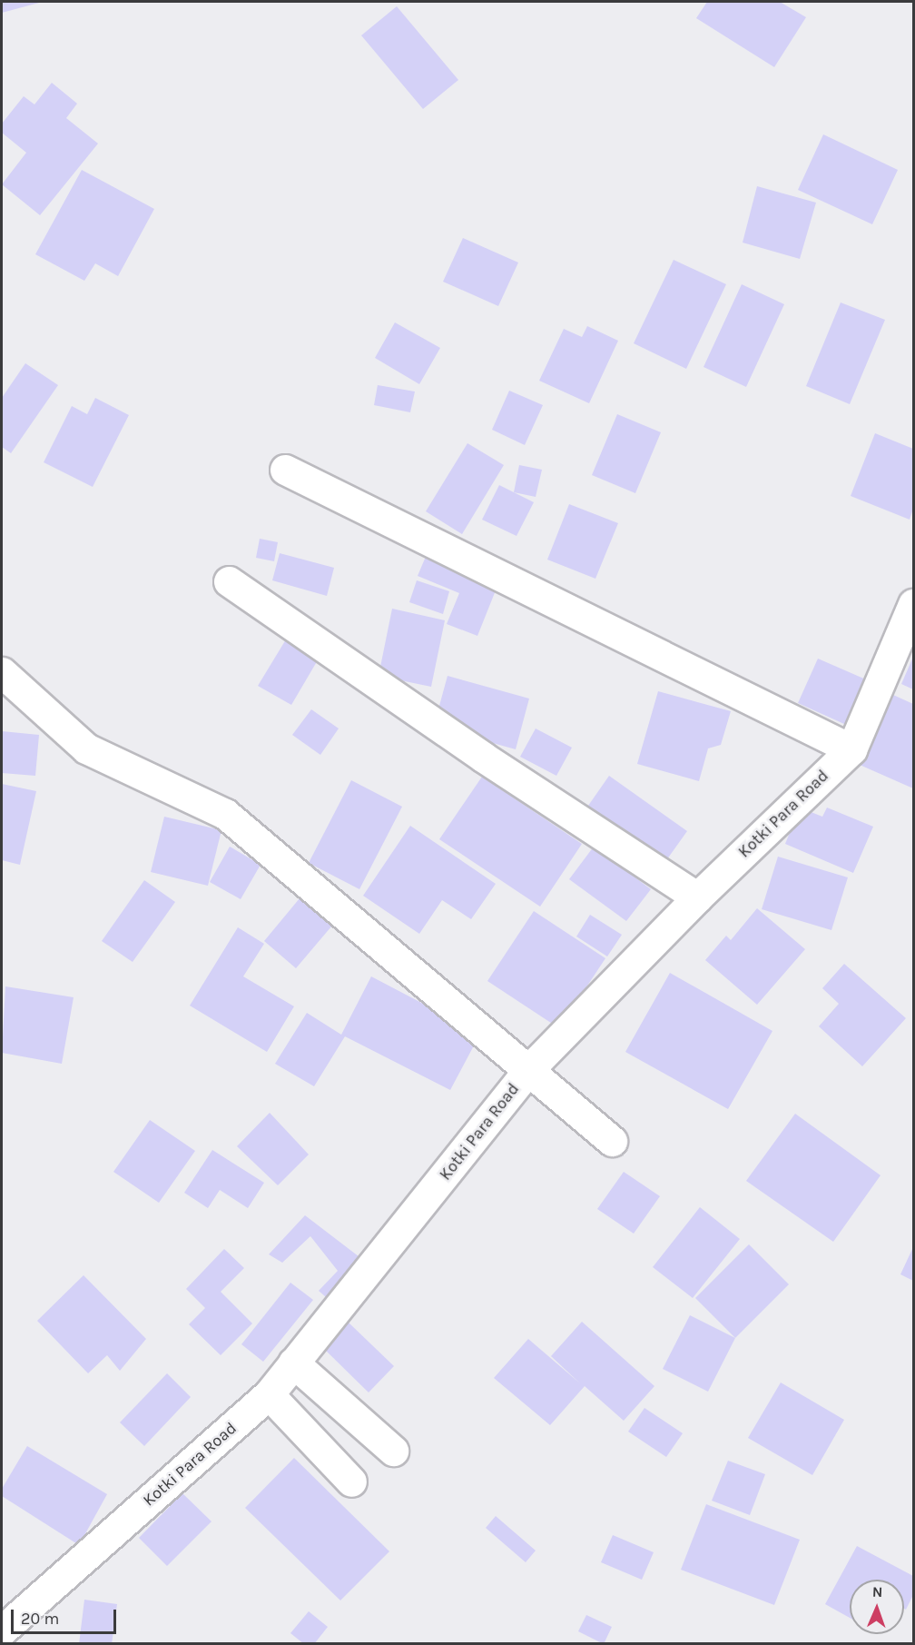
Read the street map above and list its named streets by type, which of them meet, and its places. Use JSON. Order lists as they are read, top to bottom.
{
  "streets": {
    "street": ["Kotki Para Road"]
  },
  "scale_bar": "20 m",
  "north": "top"
}
